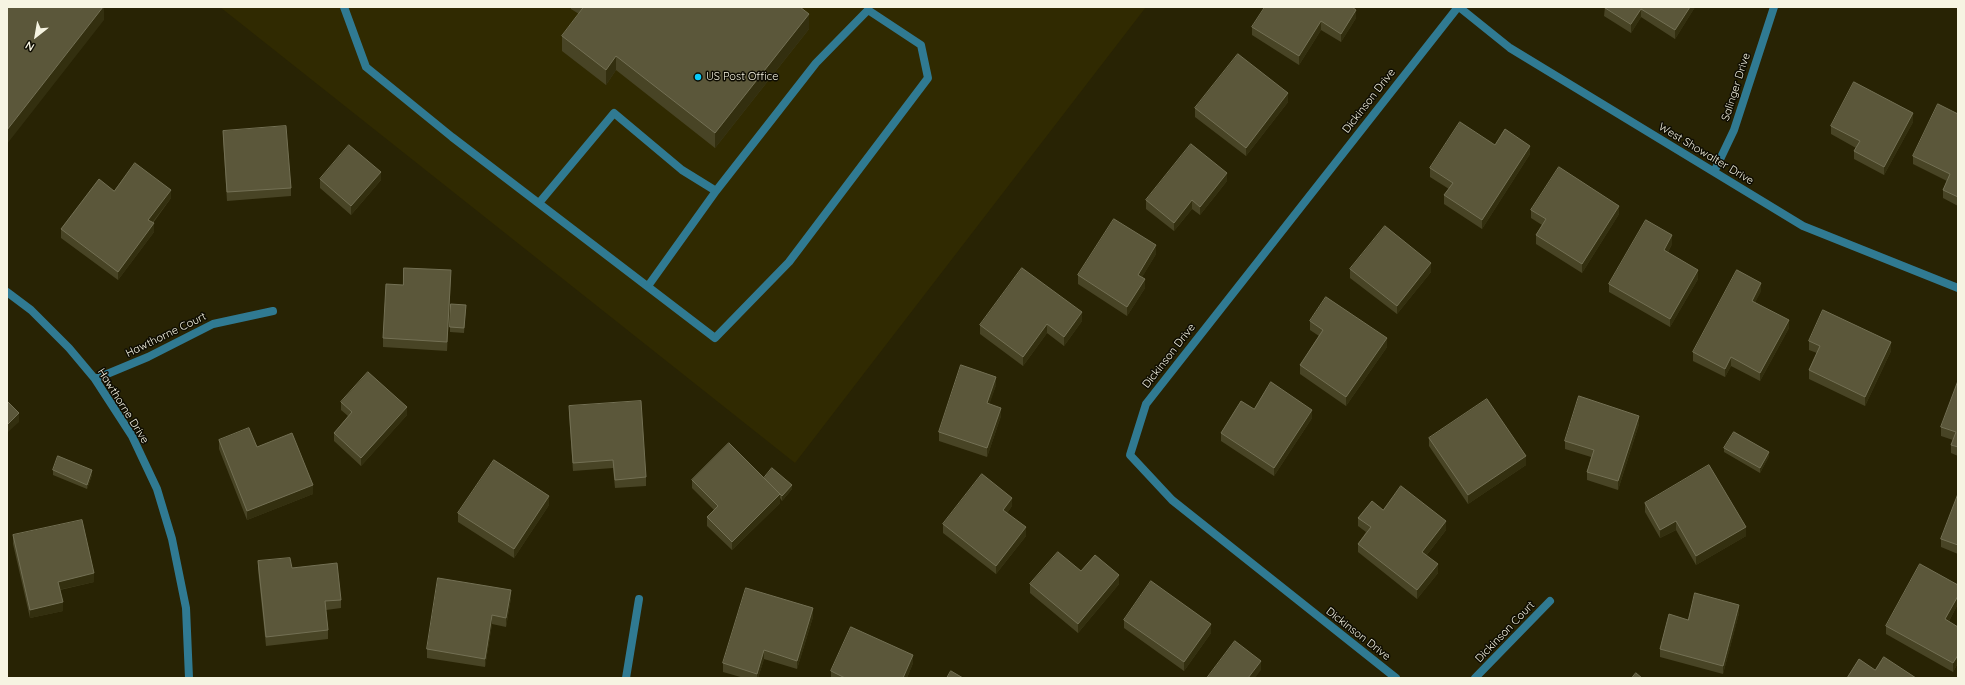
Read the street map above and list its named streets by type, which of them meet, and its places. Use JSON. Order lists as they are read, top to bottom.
{
  "streets": {
    "street": [
      "Salinger Drive",
      "Dickinson Drive",
      "West Showalter Drive",
      "Hawthorne Court",
      "Hawthorne Drive",
      "Dickinson Court"
    ]
  },
  "crossings": [
    ["Salinger Drive", "West Showalter Drive"],
    ["Dickinson Drive", "West Showalter Drive"],
    ["Hawthorne Court", "Hawthorne Drive"]
  ],
  "places": ["US Post Office"],
  "north": "bottom left"
}
